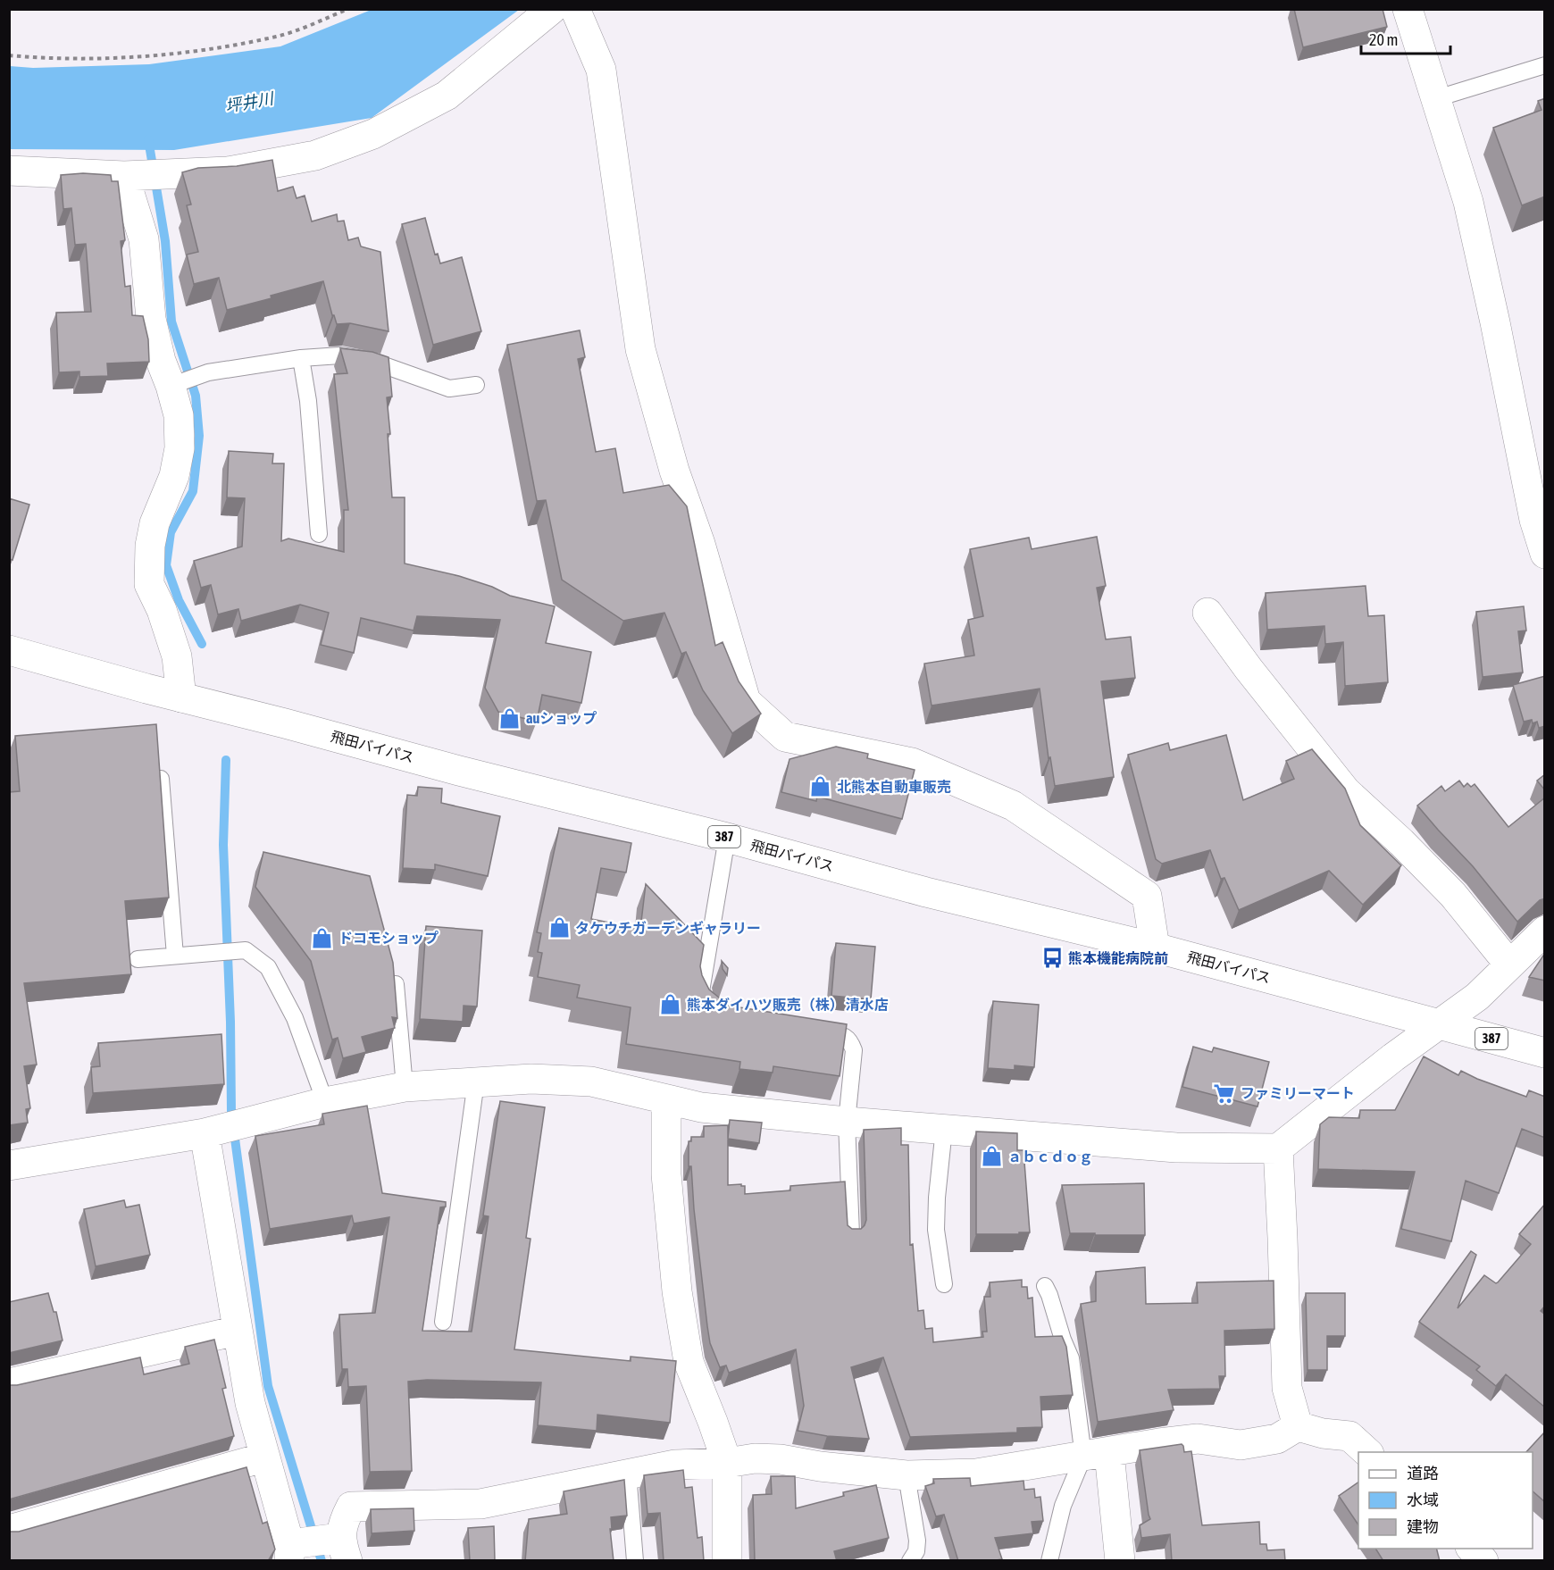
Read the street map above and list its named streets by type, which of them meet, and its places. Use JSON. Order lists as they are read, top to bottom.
{
  "streets": {
    "main road": ["飛田バイパス", "387"]
  },
  "water": ["坪井川"],
  "places": {
    "shop": [
      "auショップ",
      "北熊本自動車販売",
      "タケウチガーデンギャラリー",
      "ドコモショップ",
      "熊本ダイハツ販売（株） 清水店",
      "ａｂｃｄｏｇ"
    ],
    "bus stop": ["熊本機能病院前"],
    "supermarket": ["ファミリーマート"]
  },
  "legend": ["道路", "水域", "建物"],
  "scale_bar": "20 m"
}
